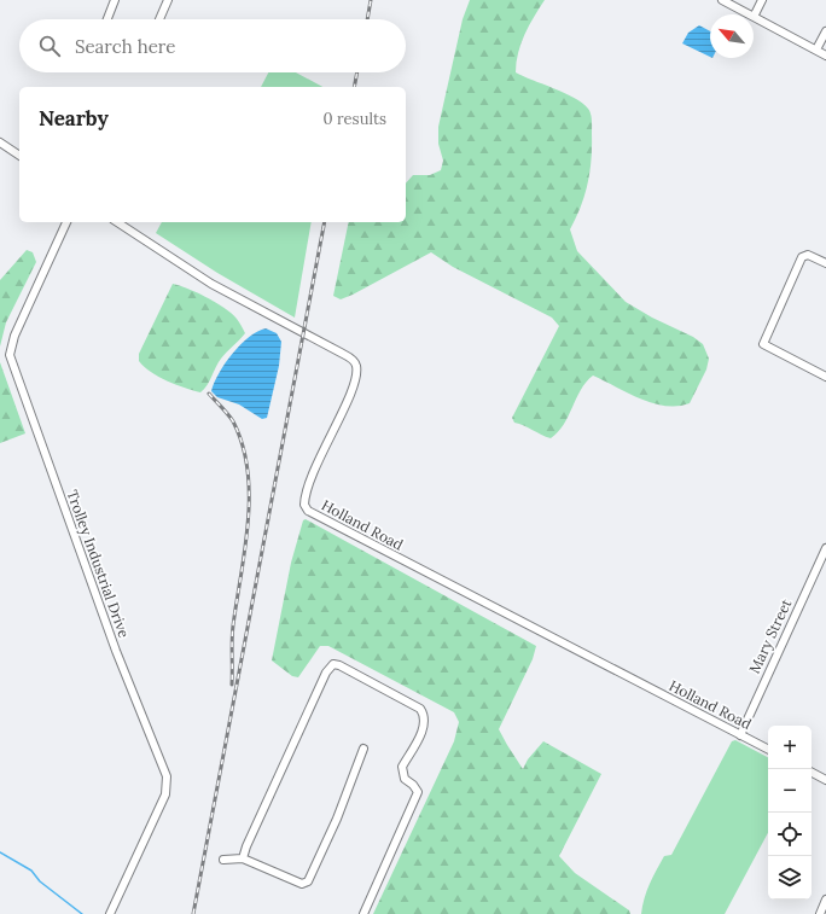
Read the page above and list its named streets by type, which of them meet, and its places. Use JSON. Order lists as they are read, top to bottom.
{
  "streets": {
    "street": ["Holland Road", "Trolley Industrial Drive", "Mary Street"]
  },
  "crossings": [
    ["Holland Road", "Mary Street"]
  ],
  "north": "top left",
  "page": {
    "search": "Search here",
    "heading": ["Nearby", "0 results"],
    "map_buttons": ["+", "−"]
  }
}
